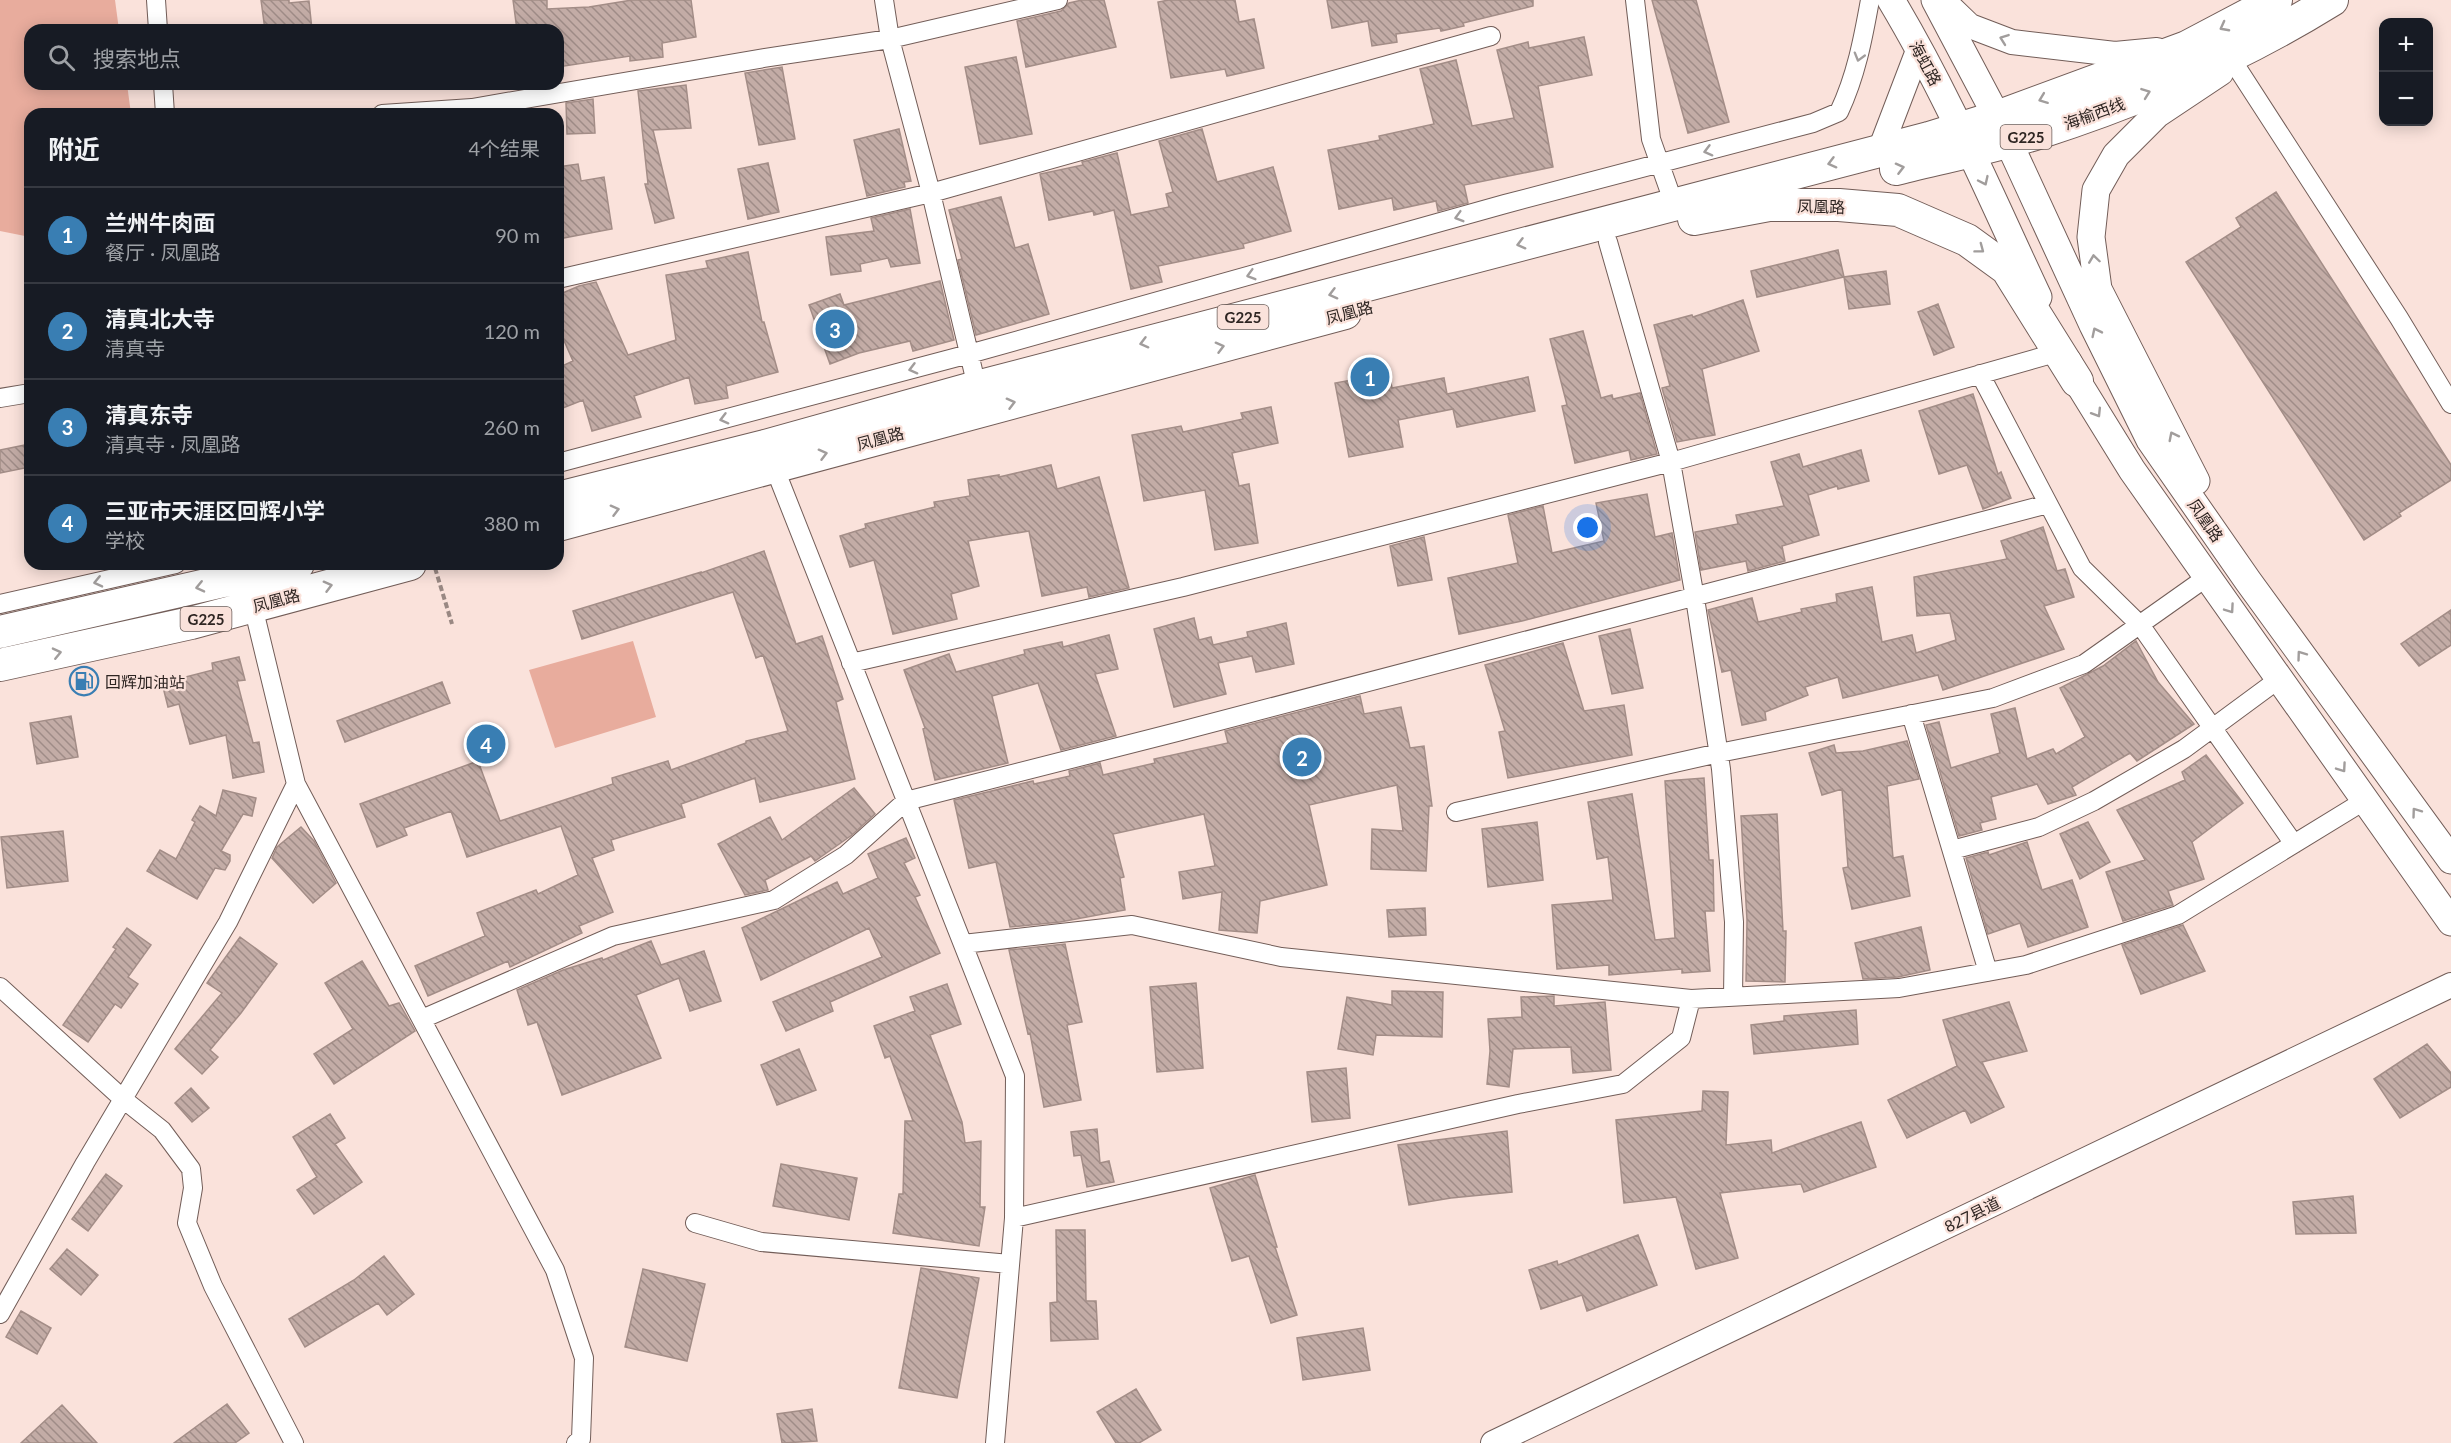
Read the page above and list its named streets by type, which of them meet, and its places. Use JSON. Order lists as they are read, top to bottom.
{
  "streets": {
    "highway": ["海榆西线", "G225", "凤凰路"],
    "main road": ["海虹路", "827县道"]
  },
  "crossings": [
    ["海虹路", "海榆西线"],
    ["海虹路", "凤凰路"],
    ["海榆西线", "凤凰路"]
  ],
  "places": {
    "fuel station": ["回辉加油站"]
  },
  "page": {
    "map_buttons": ["+", "−"],
    "search": "搜索地点",
    "heading": ["附近", "4个结果"],
    "list": [
      {
        "mark": "1",
        "name": "兰州牛肉面",
        "note": "餐厅 · 凤凰路",
        "value": "90 m"
      },
      {
        "mark": "2",
        "name": "清真北大寺",
        "note": "清真寺",
        "value": "120 m"
      },
      {
        "mark": "3",
        "name": "清真东寺",
        "note": "清真寺 · 凤凰路",
        "value": "260 m"
      },
      {
        "mark": "4",
        "name": "三亚市天涯区回辉小学",
        "note": "学校",
        "value": "380 m"
      }
    ],
    "pins": [
      "3",
      "1",
      "4",
      "2"
    ]
  }
}
